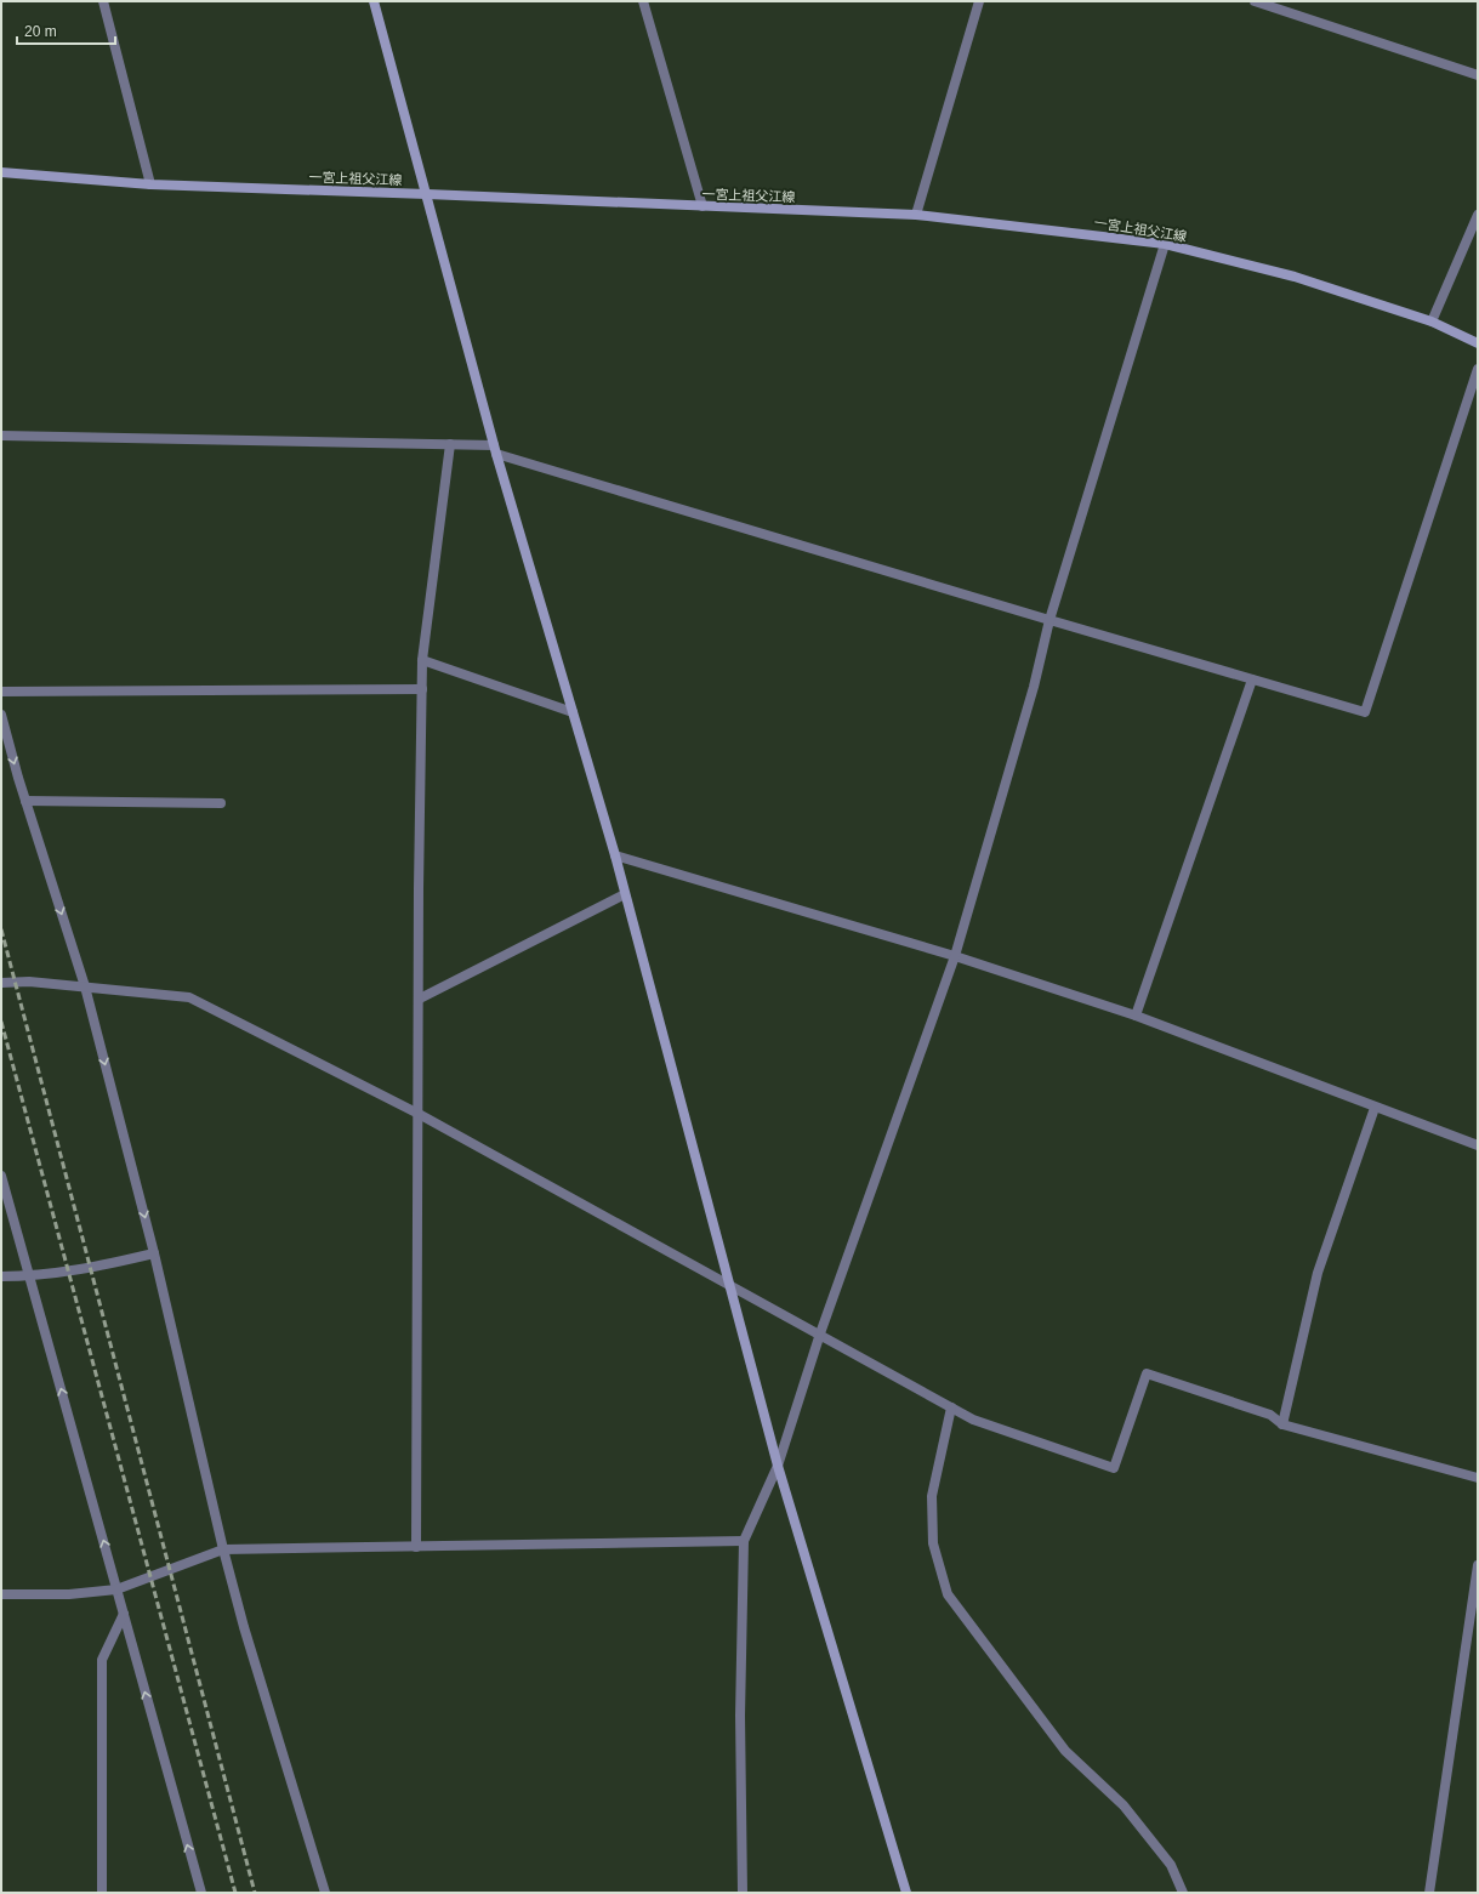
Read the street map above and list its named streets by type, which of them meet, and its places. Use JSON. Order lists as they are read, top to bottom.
{
  "streets": {
    "street": ["一宮上祖父江線"]
  },
  "scale_bar": "20 m"
}
